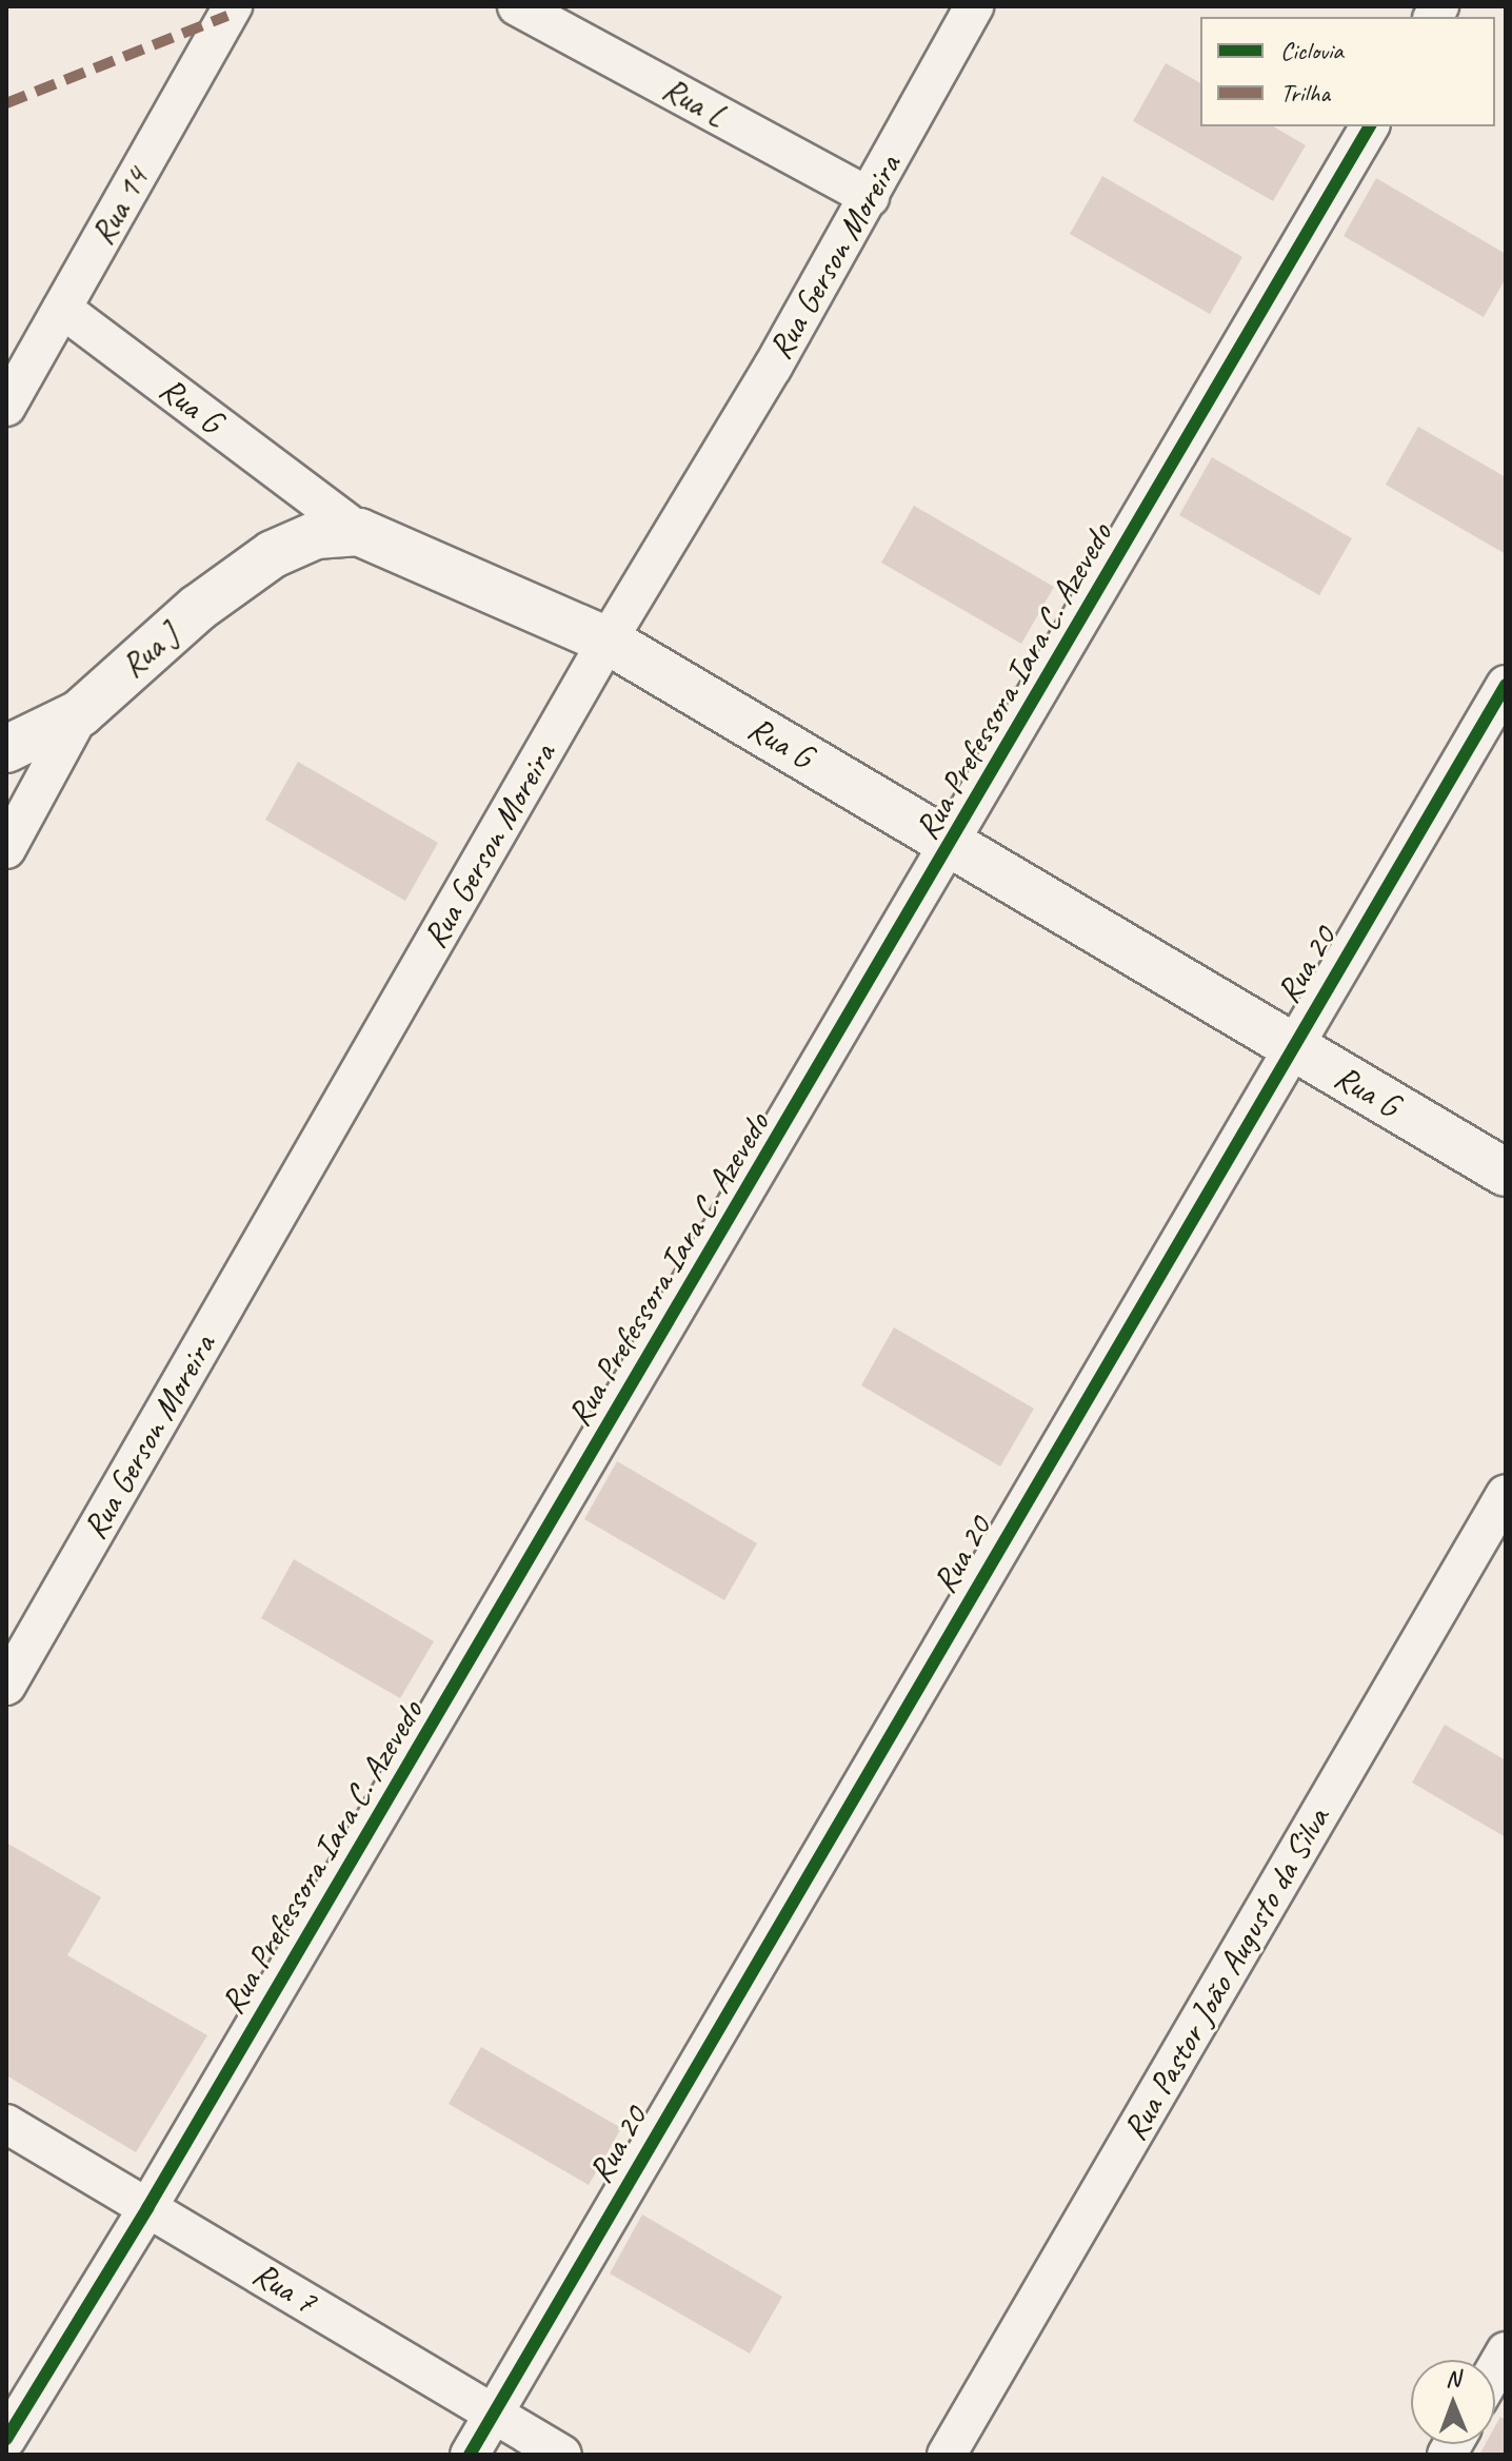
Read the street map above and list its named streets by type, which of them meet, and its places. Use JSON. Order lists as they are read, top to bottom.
{
  "streets": {
    "street": [
      "Rua L",
      "Rua 14",
      "Rua Gerson Moreira",
      "Rua G",
      "Rua J",
      "Rua Prefessora Iara C. Azevedo",
      "Rua 20",
      "Rua Pastor João Augusto da Silva",
      "Rua 7"
    ]
  },
  "crossings": [
    ["Rua L", "Rua Gerson Moreira"],
    ["Rua 14", "Rua G"],
    ["Rua Gerson Moreira", "Rua G"],
    ["Rua G", "Rua J"],
    ["Rua G", "Rua Prefessora Iara C. Azevedo"],
    ["Rua G", "Rua 20"],
    ["Rua Prefessora Iara C. Azevedo", "Rua 7"],
    ["Rua 20", "Rua 7"]
  ],
  "legend": ["Ciclovia", "Trilha"],
  "north": "top"
}
